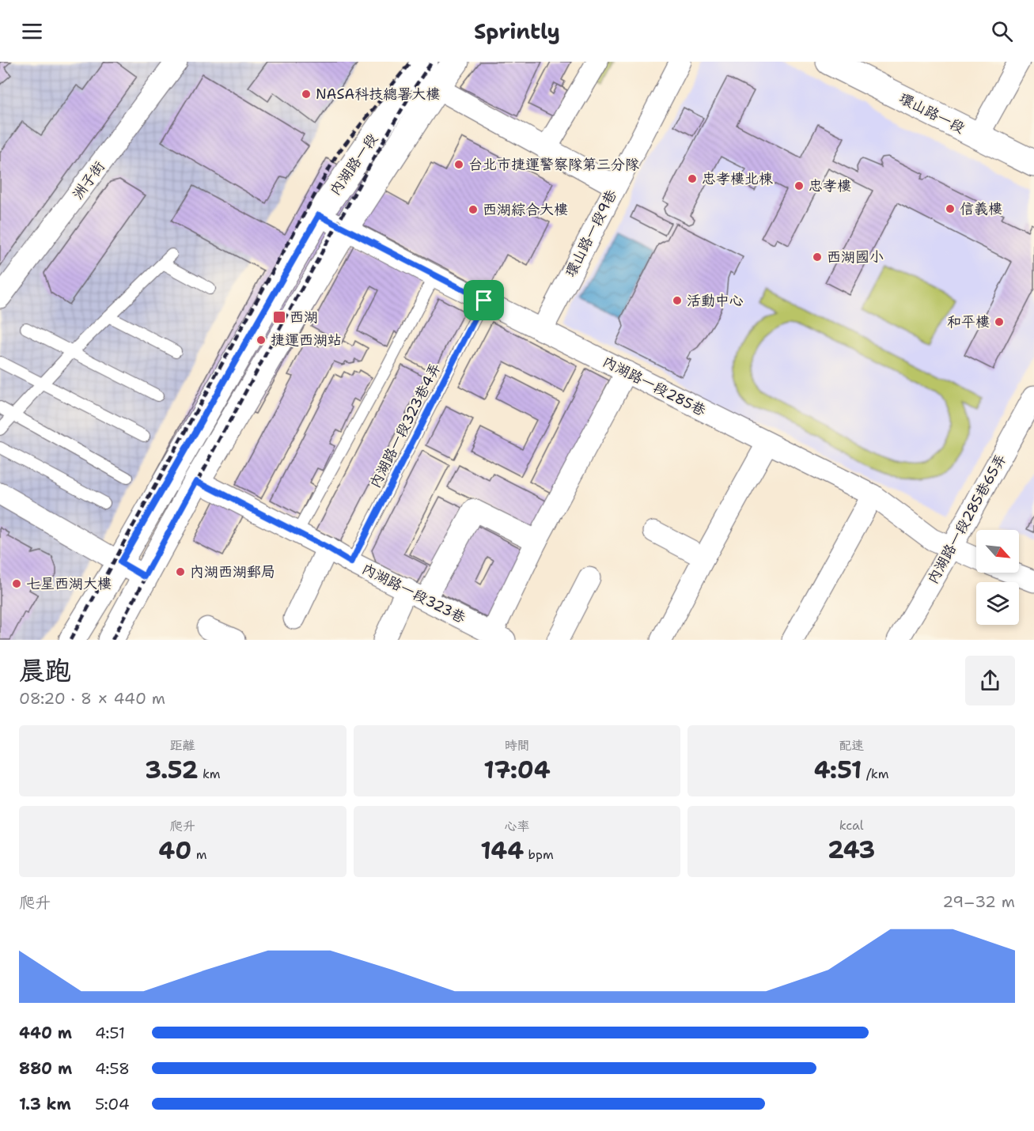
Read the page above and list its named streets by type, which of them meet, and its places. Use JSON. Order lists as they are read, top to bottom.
{
  "streets": {
    "main road": ["環山路一段", "內湖路一段"],
    "street": [
      "洲子街",
      "環山路一段9巷",
      "內湖路一段285巷",
      "內湖路一段285巷65弄",
      "內湖路一段323巷"
    ],
    "lane": ["內湖路一段323巷4弄"]
  },
  "crossings": [
    ["內湖路一段", "內湖路一段285巷"],
    ["內湖路一段", "內湖路一段323巷"],
    ["環山路一段9巷", "內湖路一段285巷"],
    ["內湖路一段285巷", "內湖路一段323巷4弄"],
    ["內湖路一段285巷", "內湖路一段285巷65弄"],
    ["內湖路一段323巷4弄", "內湖路一段323巷"]
  ],
  "places": {
    "other": [
      "NASA科技總署大樓",
      "台北市捷運警察隊第三分隊",
      "忠孝樓北棟",
      "忠孝樓",
      "信義樓",
      "西湖綜合大樓",
      "西湖國小",
      "活動中心",
      "和平樓",
      "捷運西湖站",
      "內湖西湖郵局",
      "七星西湖大樓"
    ],
    "transit": ["西湖"]
  },
  "north": "bottom right",
  "page": {
    "header": "Sprintly",
    "heading": ["晨跑", "08:20 · 8 × 440 m"],
    "stats": [
      ["距離", "3.52 km"],
      ["時間", "17:04"],
      ["配速", "4:51 /km"],
      ["爬升", "40 m"],
      ["心率", "144 bpm"],
      ["kcal", "243"]
    ],
    "chart": ["爬升", "29–32 m"],
    "list": [
      {
        "name": "440 m",
        "note": "4:51"
      },
      {
        "name": "880 m",
        "note": "4:58"
      },
      {
        "name": "1.3 km",
        "note": "5:04"
      }
    ]
  }
}
